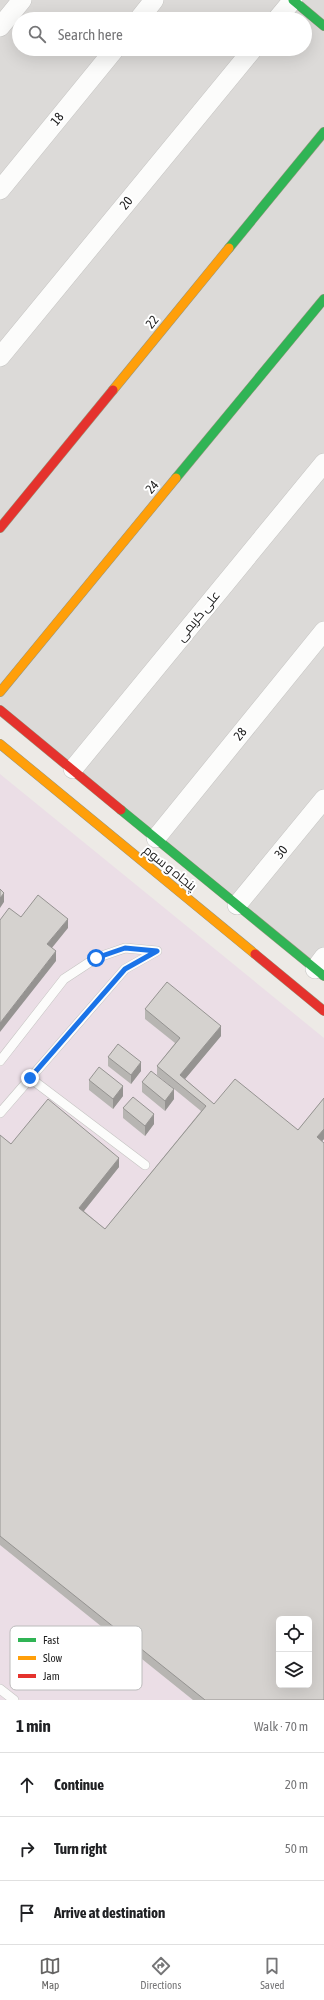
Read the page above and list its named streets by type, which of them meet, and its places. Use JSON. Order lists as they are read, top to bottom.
{
  "streets": {
    "street": [
      "18",
      "20",
      "22",
      "24",
      "علی کریمی",
      "28",
      "30",
      "پنجاه و سوم"
    ]
  },
  "crossings": [
    ["علی کریمی", "پنجاه و سوم"],
    ["28", "پنجاه و سوم"],
    ["30", "پنجاه و سوم"]
  ],
  "legend": ["Fast", "Slow", "Jam"],
  "page": {
    "search": "Search here",
    "heading": ["1 min", "Walk · 70 m"],
    "list": [
      ["Continue", "20 m"],
      ["Turn right", "50 m"],
      "Arrive at destination"
    ],
    "nav": ["Map", "Directions", "Saved"]
  }
}
